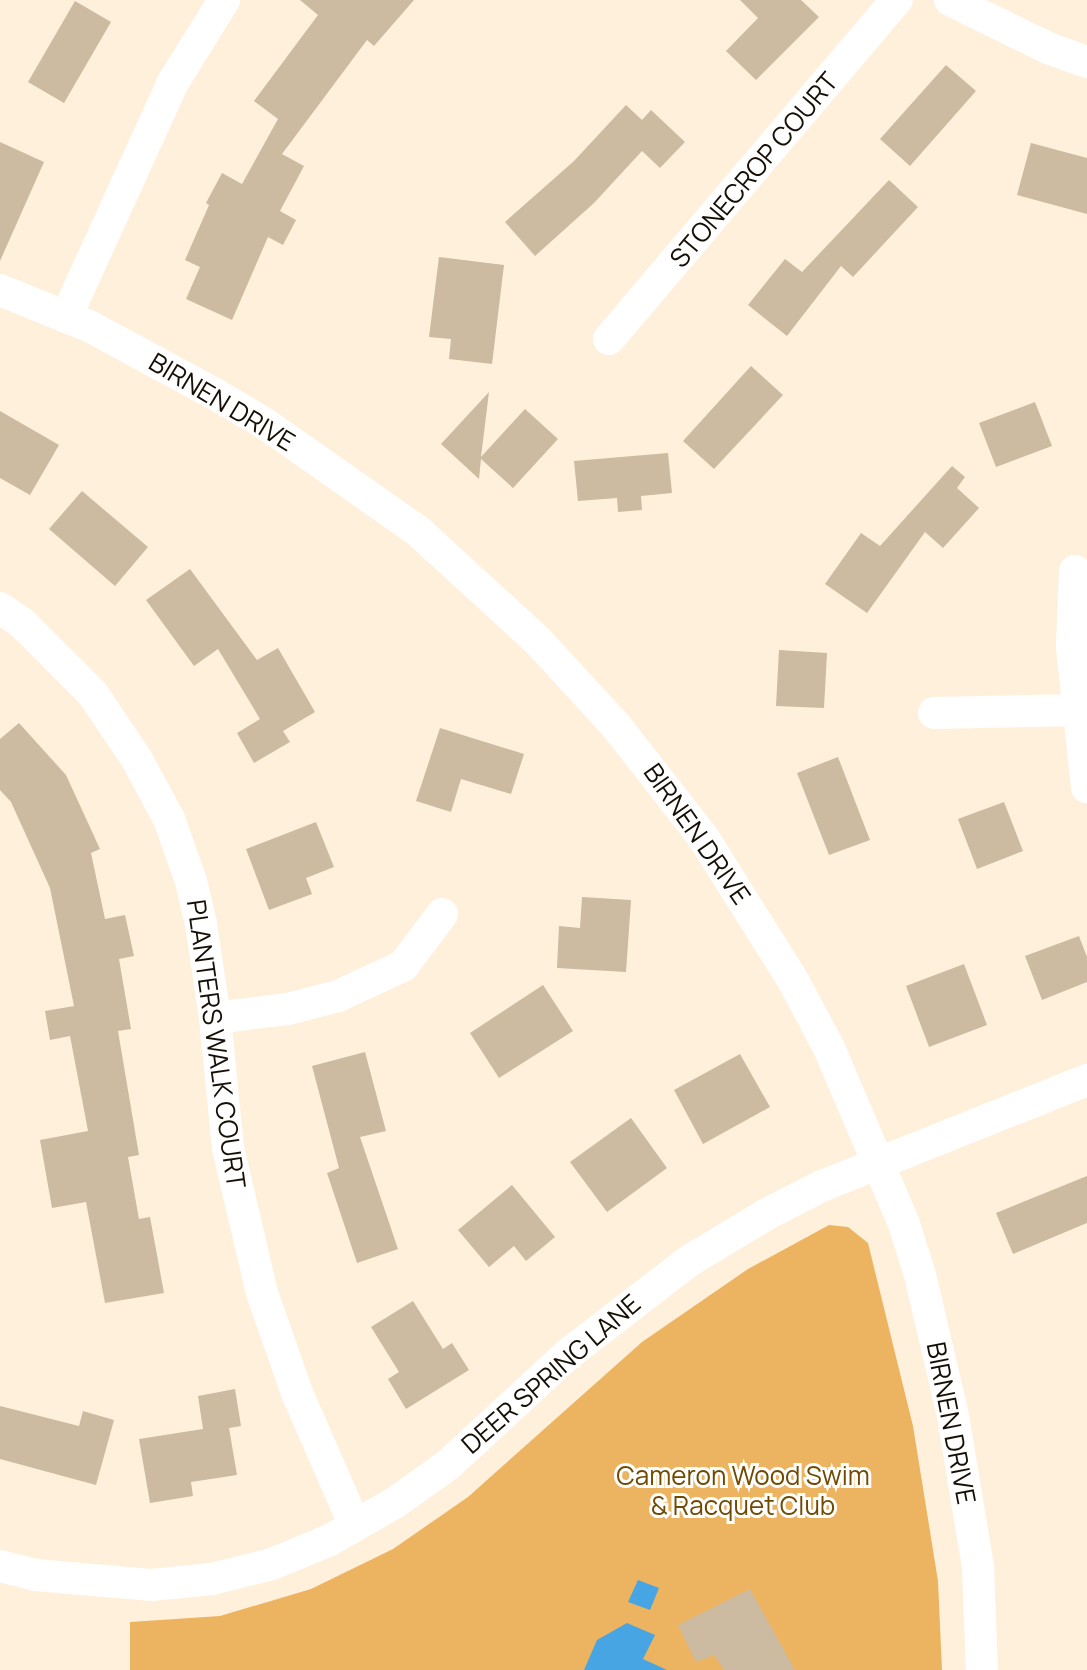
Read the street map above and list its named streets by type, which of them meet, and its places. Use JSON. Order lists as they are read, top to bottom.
{
  "streets": {
    "street": [
      "STONECROP COURT",
      "BIRNEN DRIVE",
      "PLANTERS WALK COURT",
      "DEER SPRING LANE"
    ]
  },
  "crossings": [
    ["BIRNEN DRIVE", "DEER SPRING LANE"],
    ["PLANTERS WALK COURT", "DEER SPRING LANE"]
  ],
  "parks": ["Cameron Wood Swim & Racquet Club"]
}
